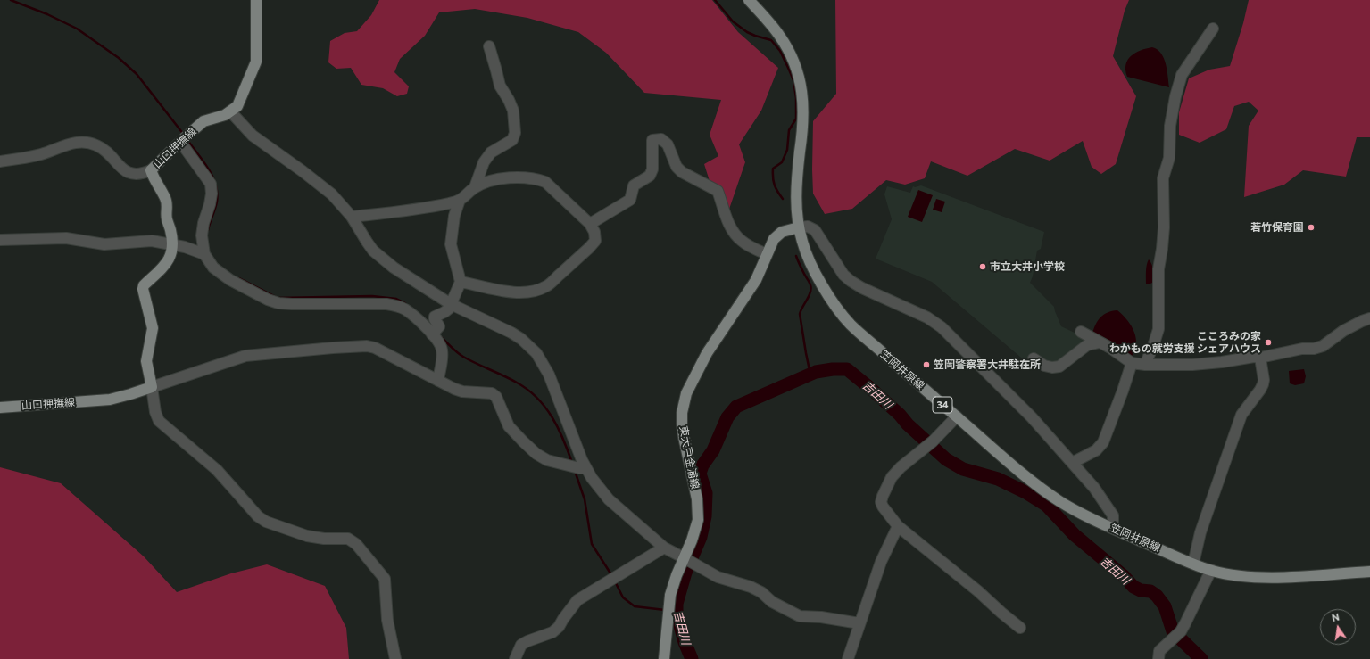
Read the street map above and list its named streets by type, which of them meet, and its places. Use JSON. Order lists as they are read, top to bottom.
{
  "streets": {
    "main road": [
      "山口押撫線",
      "笠岡井原線",
      "34",
      "東大戸金浦線"
    ]
  },
  "crossings": [
    ["笠岡井原線", "東大戸金浦線"]
  ],
  "water": ["吉田川"],
  "places": [
    "若竹保育園",
    "市立大井小学校",
    "こころみの家 わかもの就労支援 シェアハウス",
    "笠岡警察署大井駐在所"
  ],
  "north": "top"
}
